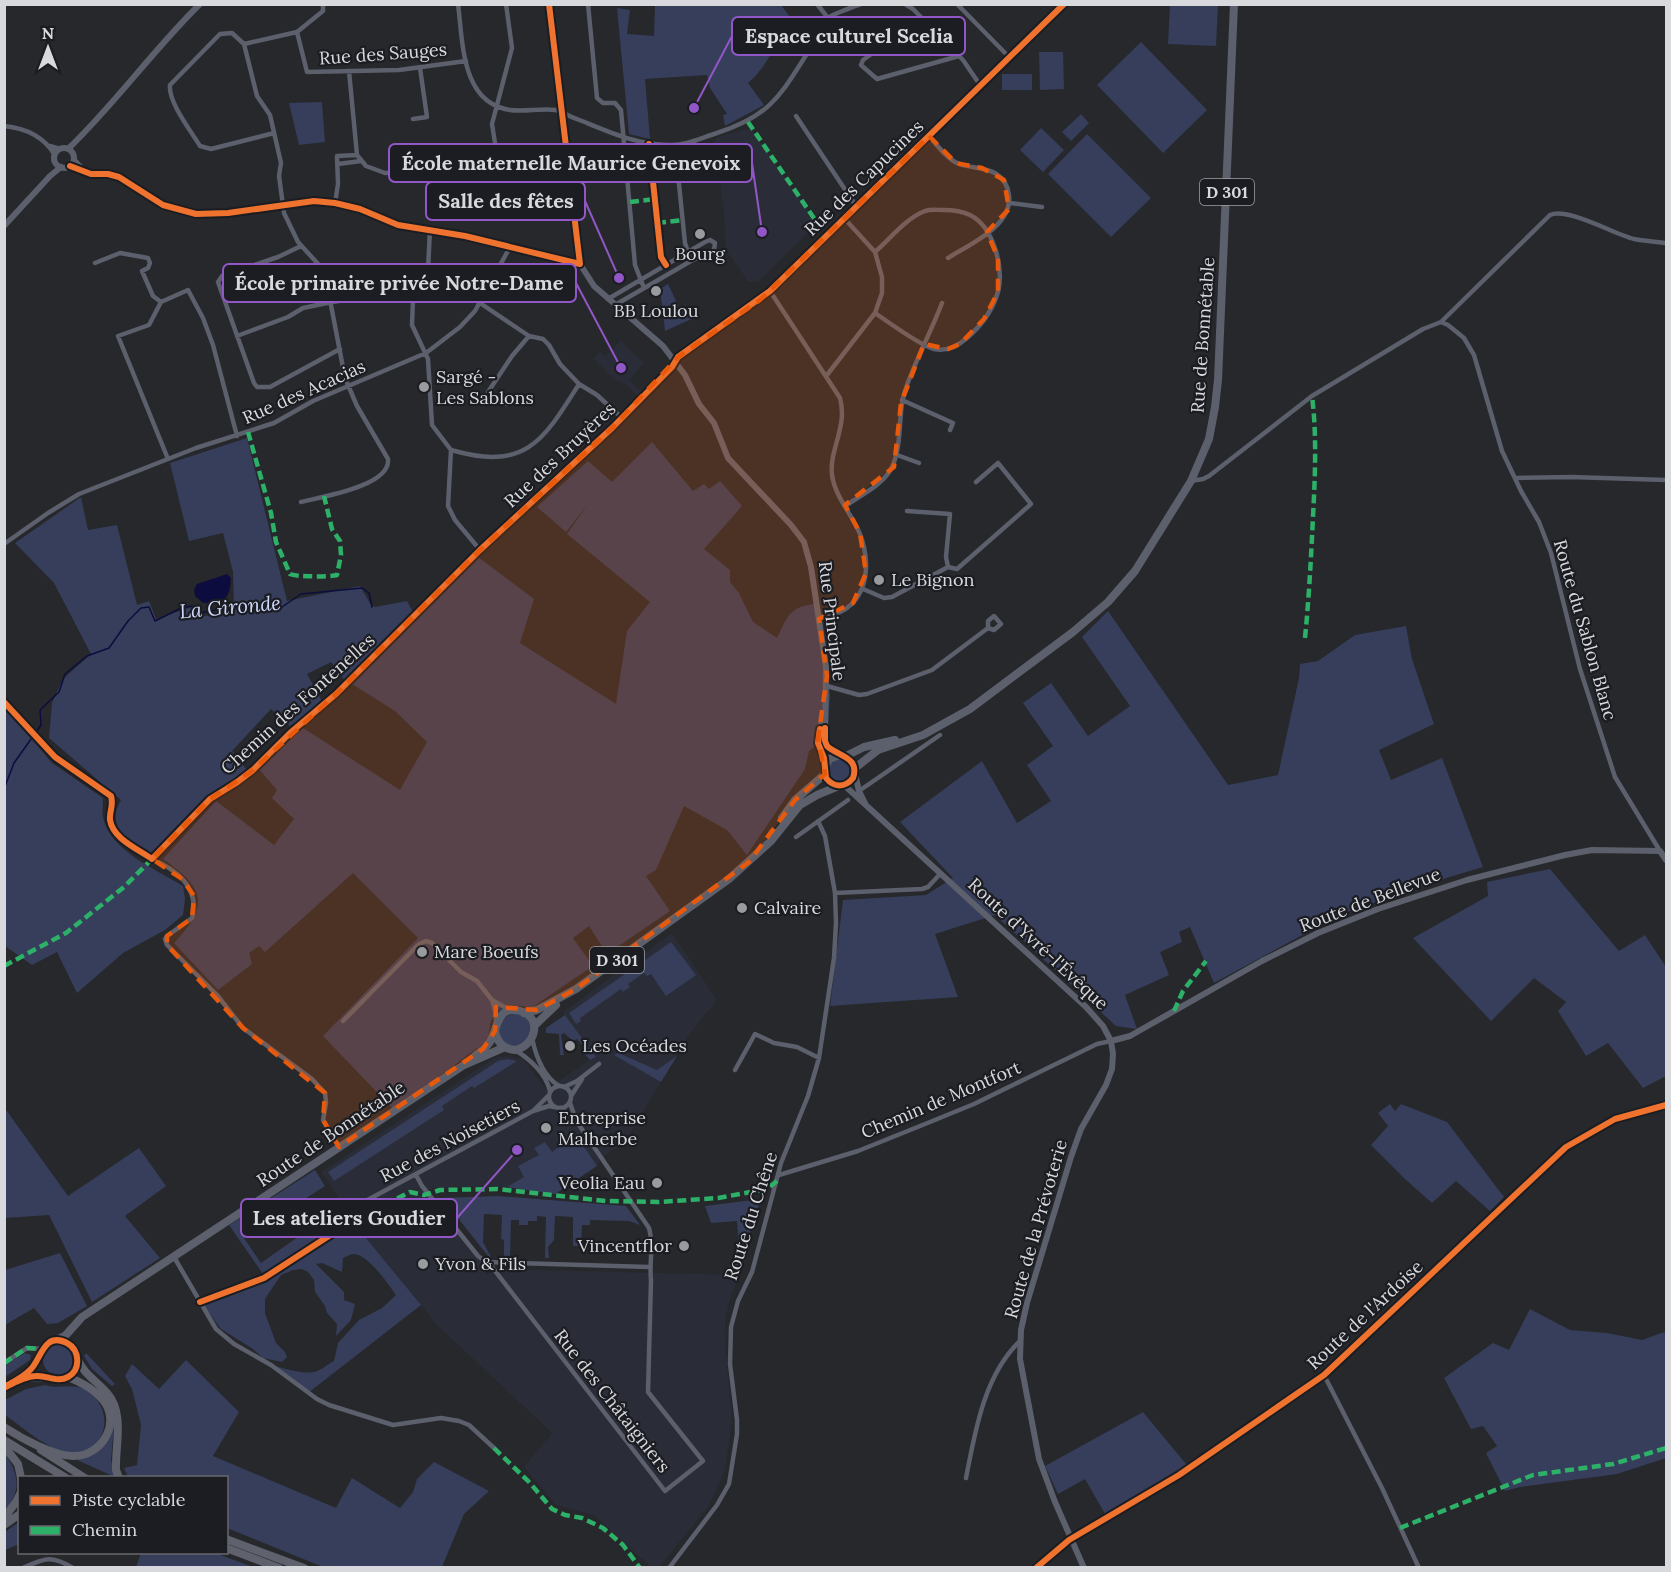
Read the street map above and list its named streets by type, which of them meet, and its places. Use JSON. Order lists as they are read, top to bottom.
{
  "streets": {
    "main road": ["D 301", "Rue de Bonnétable", "Route de Bonnétable"],
    "street": [
      "Rue des Sauges",
      "Rue des Capucines",
      "Rue des Acacias",
      "Rue des Bruyères",
      "Rue Principale",
      "Route du Sablon Blanc",
      "Chemin des Fontenelles",
      "Route de Bellevue",
      "Route d'Yvré-l'Évêque",
      "Chemin de Montfort",
      "Rue des Noisetiers",
      "Route du Chêne",
      "Route de la Prévoterie",
      "Route de l'Ardoise",
      "Rue des Châtaigniers"
    ]
  },
  "crossings": [
    ["Rue des Capucines", "Rue des Bruyères"],
    ["Rue des Capucines", "Rue Principale"],
    ["D 301", "Rue de Bonnétable"],
    ["D 301", "Route d'Yvré-l'Évêque"],
    ["D 301", "Route de Bonnétable"],
    ["Rue des Bruyères", "Rue Principale"],
    ["Rue des Bruyères", "Chemin des Fontenelles"],
    ["Route du Sablon Blanc", "Route de Bellevue"],
    ["Chemin des Fontenelles", "Route de Bonnétable"],
    ["Route de Bellevue", "Route d'Yvré-l'Évêque"],
    ["Route de Bellevue", "Chemin de Montfort"],
    ["Route de Bellevue", "Route de la Prévoterie"],
    ["Route d'Yvré-l'Évêque", "Chemin de Montfort"],
    ["Route d'Yvré-l'Évêque", "Route de la Prévoterie"],
    ["Chemin de Montfort", "Route du Chêne"],
    ["Chemin de Montfort", "Route de la Prévoterie"],
    ["Route de la Prévoterie", "Route de l'Ardoise"]
  ],
  "water": ["La Gironde"],
  "places": [
    "Espace culturel Scelia",
    "École maternelle Maurice Genevoix",
    "Bourg",
    "Salle des fêtes",
    "BB Loulou",
    "École primaire privée Notre-Dame",
    "Sargé - Les Sablons",
    "Le Bignon",
    "Calvaire",
    "Mare Boeufs",
    "Les Océades",
    "Entreprise Malherbe",
    "Les ateliers Goudier",
    "Veolia Eau",
    "Vincentflor",
    "Yvon & Fils"
  ],
  "legend": ["Piste cyclable", "Chemin"],
  "north": "top"
}
